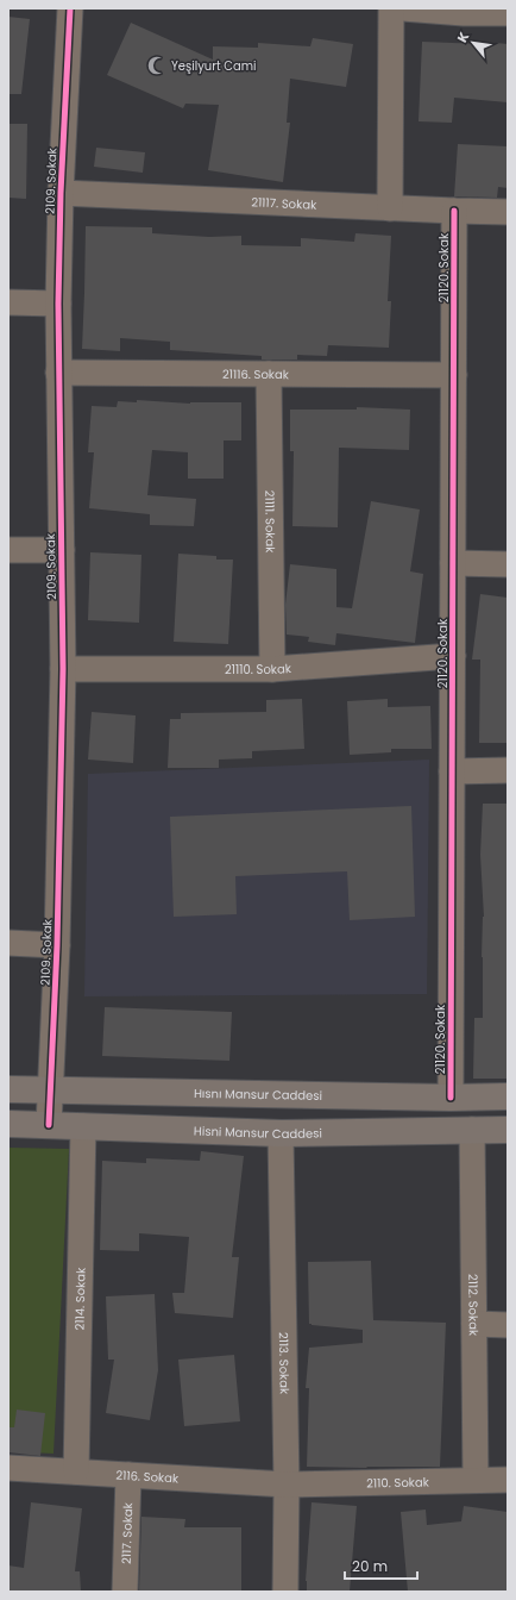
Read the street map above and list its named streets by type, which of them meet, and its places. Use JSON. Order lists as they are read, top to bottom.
{
  "streets": {
    "main road": ["Hısnı Mansur Caddesi", "Hisni Mansur Caddesi"],
    "street": [
      "2109. Sokak",
      "21117. Sokak",
      "21120. Sokak",
      "21116. Sokak",
      "21111. Sokak",
      "21110. Sokak",
      "2114. Sokak",
      "2112. Sokak",
      "2113. Sokak",
      "2116. Sokak",
      "2110. Sokak",
      "2117. Sokak"
    ]
  },
  "crossings": [
    ["2109. Sokak", "21117. Sokak"],
    ["2109. Sokak", "21116. Sokak"],
    ["2109. Sokak", "21110. Sokak"],
    ["2109. Sokak", "Hısnı Mansur Caddesi"],
    ["2109. Sokak", "Hisni Mansur Caddesi"],
    ["21117. Sokak", "21120. Sokak"],
    ["21120. Sokak", "21116. Sokak"],
    ["21120. Sokak", "21110. Sokak"],
    ["21120. Sokak", "Hısnı Mansur Caddesi"],
    ["21116. Sokak", "21111. Sokak"],
    ["21111. Sokak", "21110. Sokak"],
    ["Hisni Mansur Caddesi", "2114. Sokak"],
    ["Hisni Mansur Caddesi", "2112. Sokak"],
    ["Hisni Mansur Caddesi", "2113. Sokak"],
    ["2114. Sokak", "2116. Sokak"],
    ["2112. Sokak", "2110. Sokak"],
    ["2113. Sokak", "2116. Sokak"],
    ["2113. Sokak", "2110. Sokak"],
    ["2116. Sokak", "2110. Sokak"],
    ["2116. Sokak", "2117. Sokak"]
  ],
  "places": {
    "mosque": ["Yeşilyurt Cami"]
  },
  "scale_bar": "20 m",
  "north": "top left"
}
